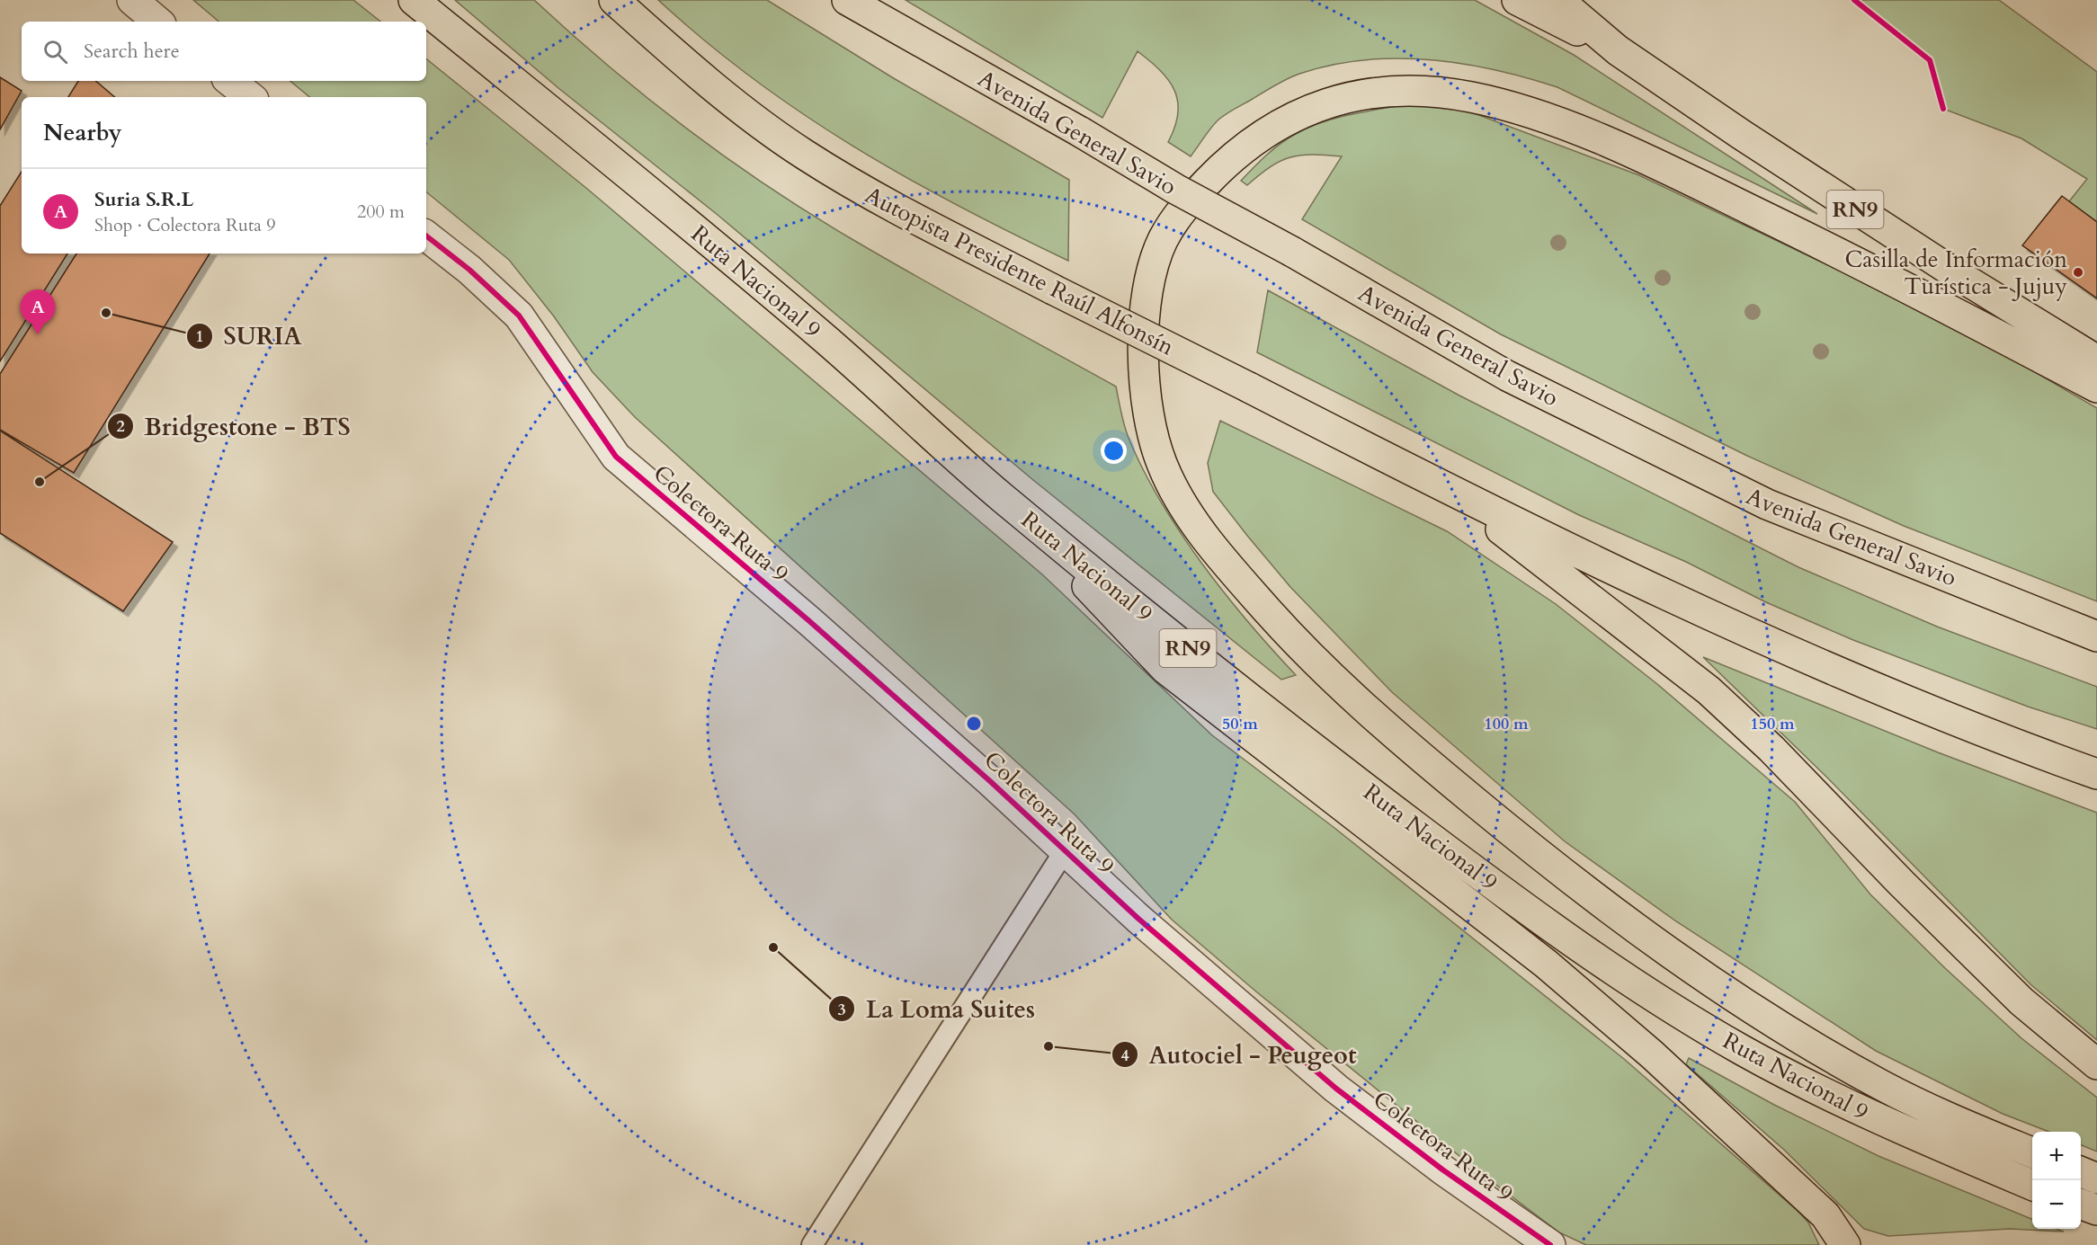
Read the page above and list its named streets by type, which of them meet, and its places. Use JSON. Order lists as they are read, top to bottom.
{
  "streets": {
    "highway": [
      "Avenida General Savio",
      "RN9",
      "Autopista Presidente Raúl Alfonsín",
      "Ruta Nacional 9"
    ],
    "street": ["Colectora Ruta 9"]
  },
  "places": [
    "Casilla de Información Turística - Jujuy",
    "SURIA",
    "Bridgestone - BTS",
    "La Loma Suites",
    "Autociel - Peugeot"
  ],
  "page": {
    "search": "Search here",
    "heading": "Nearby",
    "list": [
      {
        "mark": "A",
        "name": "Suria S.R.L",
        "note": "Shop · Colectora Ruta 9",
        "value": "200 m"
      }
    ],
    "pins": "A",
    "map_buttons": ["+", "−"]
  },
  "rings": ["50 m", "100 m", "150 m"]
}
